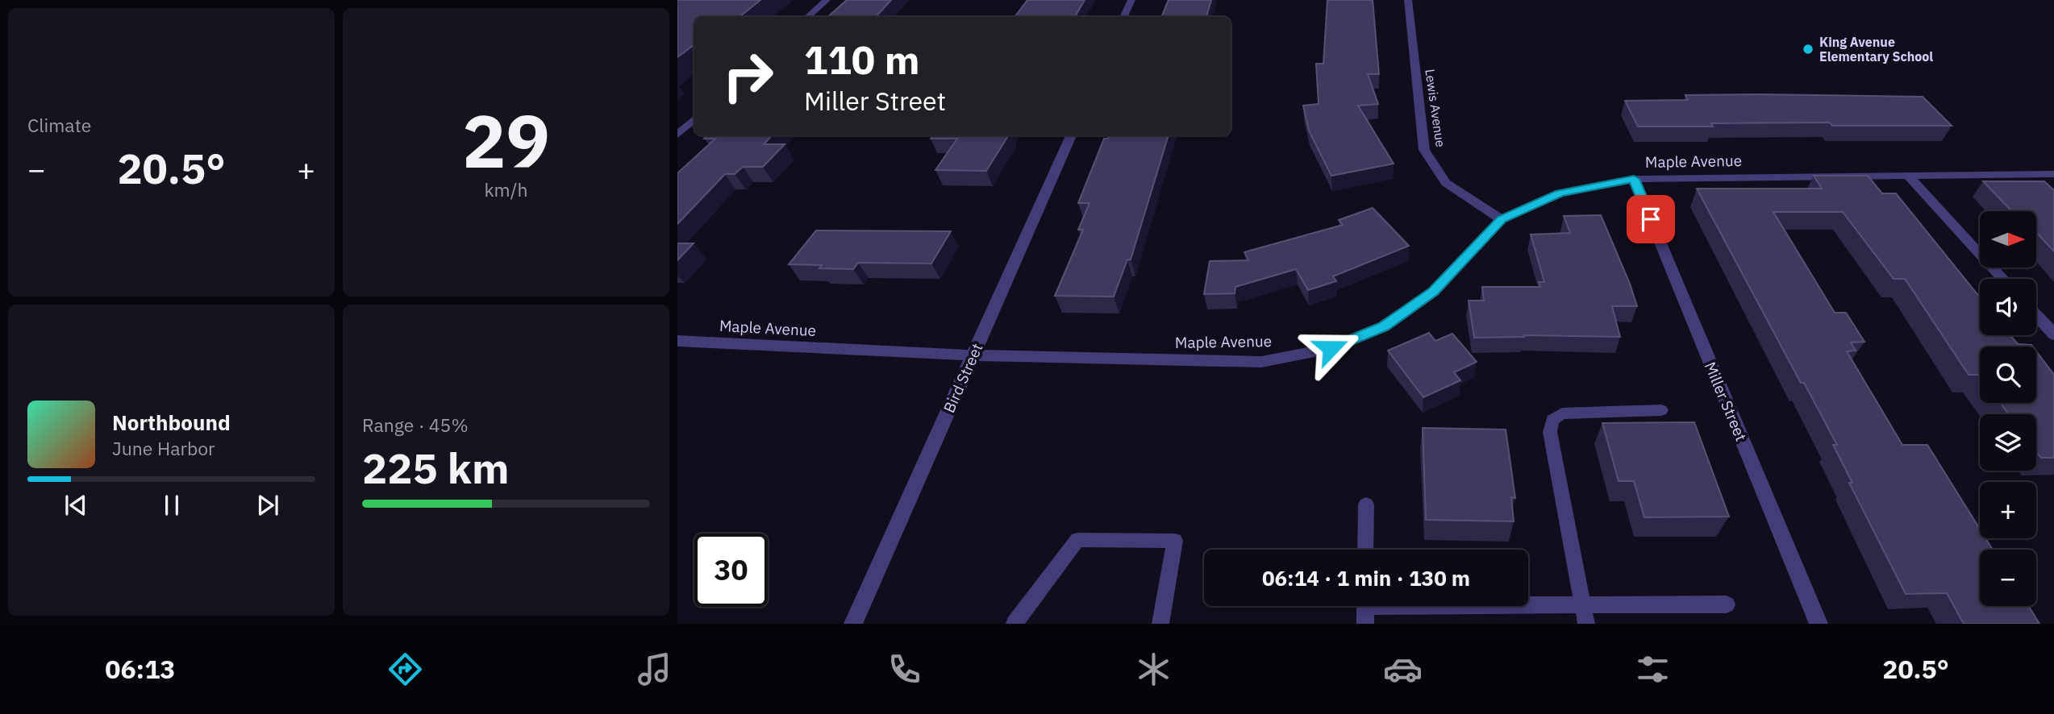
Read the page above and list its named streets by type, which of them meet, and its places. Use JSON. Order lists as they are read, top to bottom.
{
  "streets": {
    "street": [
      "Lewis Avenue",
      "Maple Avenue",
      "Bird Street",
      "Miller Street"
    ]
  },
  "crossings": [
    ["Lewis Avenue", "Maple Avenue"],
    ["Maple Avenue", "Bird Street"],
    ["Maple Avenue", "Miller Street"]
  ],
  "places": ["King Avenue Elementary School"],
  "north": "right",
  "page": {
    "tile": [
      "Climate",
      ["29", "km/h"],
      ["Range · 45%", "225 km"]
    ],
    "turn": ["110 m", "Miller Street"],
    "heat": ["−", "20.5°", "+"],
    "map_buttons": ["+", "−"],
    "song": ["Northbound", "June Harbor"],
    "limit": "30",
    "trip": "06:14 · 1 min · 130 m",
    "tabs": ["06:13", "20.5°"]
  }
}
